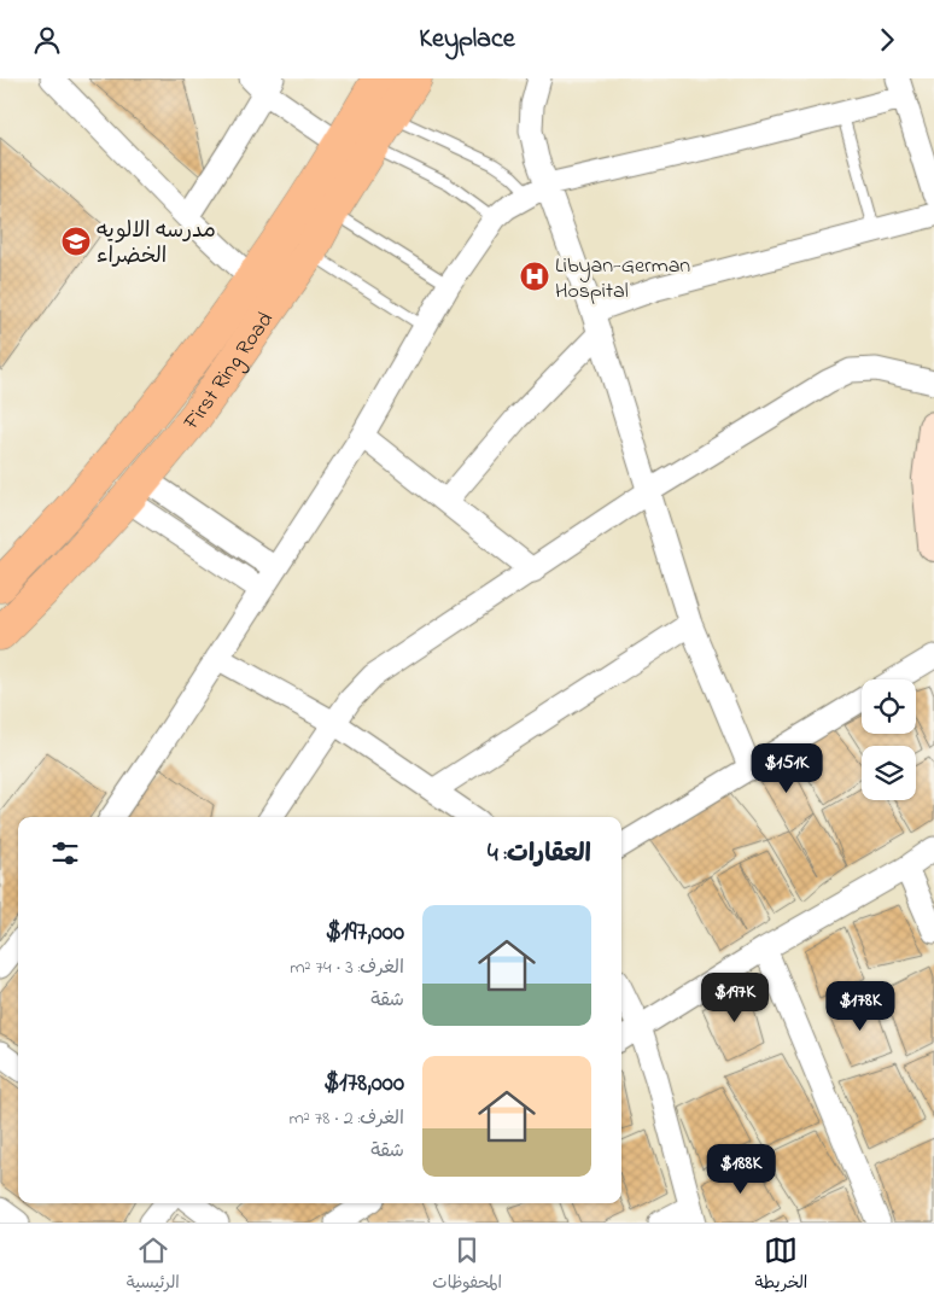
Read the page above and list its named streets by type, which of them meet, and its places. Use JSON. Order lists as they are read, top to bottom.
{
  "streets": {
    "main road": ["First Ring Road"]
  },
  "places": {
    "school or university": ["مدرسه الالويه الخضراء"],
    "hospital": ["Libyan-German Hospital"]
  },
  "page": {
    "header": "Keyplace",
    "price": [
      "$151K",
      "$197K",
      "$178K",
      "$188K"
    ],
    "heading": "العقارات: 4",
    "list": [
      {
        "name": "$197,000",
        "note": "الغرف: 3 · 74 m² · شقة"
      },
      {
        "name": "$178,000",
        "note": "الغرف: 2 · 78 m² · شقة"
      }
    ],
    "tabs": ["الخريطة", "المحفوظات", "الرئيسية"]
  }
}
